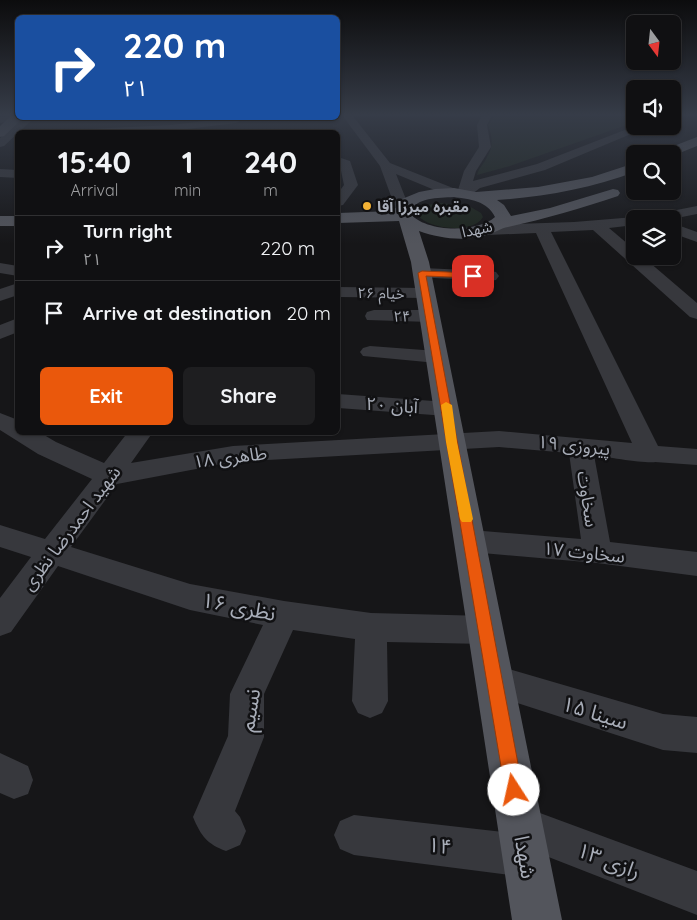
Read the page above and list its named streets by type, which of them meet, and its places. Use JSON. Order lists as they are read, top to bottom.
{
  "streets": {
    "main road": ["شهدا"],
    "street": [
      "خیام ۲۶",
      "۲۴",
      "آبان ۲۰",
      "پیروزی ۱۹",
      "طاهری ۱۸",
      "سخاوت",
      "شهید احمدرضا نظری",
      "سخاوت ۱۷",
      "نظری ۱۶",
      "نسیم",
      "سینا ۱۵",
      "۱۴",
      "رازی ۱۳"
    ]
  },
  "crossings": [
    ["شهدا", "خیام ۲۶"],
    ["شهدا", "۲۴"],
    ["شهدا", "آبان ۲۰"],
    ["شهدا", "پیروزی ۱۹"],
    ["شهدا", "طاهری ۱۸"],
    ["شهدا", "سخاوت ۱۷"],
    ["شهدا", "نظری ۱۶"],
    ["شهدا", "سینا ۱۵"],
    ["شهدا", "۱۴"],
    ["شهدا", "رازی ۱۳"],
    ["خیام ۲۶", "۲۴"],
    ["پیروزی ۱۹", "طاهری ۱۸"],
    ["پیروزی ۱۹", "سخاوت"],
    ["طاهری ۱۸", "شهید احمدرضا نظری"],
    ["سخاوت", "سخاوت ۱۷"],
    ["شهید احمدرضا نظری", "نظری ۱۶"],
    ["نظری ۱۶", "نسیم"],
    ["۱۴", "رازی ۱۳"]
  ],
  "places": ["مقبره میرزا آقا"],
  "north": "bottom",
  "page": {
    "turn": ["220 m", "۲۱"],
    "eta": [
      "15:40",
      "Arrival",
      "1",
      "min",
      "240",
      "m"
    ],
    "list": [
      {
        "name": "Turn right",
        "note": "۲۱",
        "value": "220 m"
      },
      {
        "name": "Arrive at destination",
        "value": "20 m"
      }
    ],
    "buttons": ["Exit", "Share"]
  }
}
